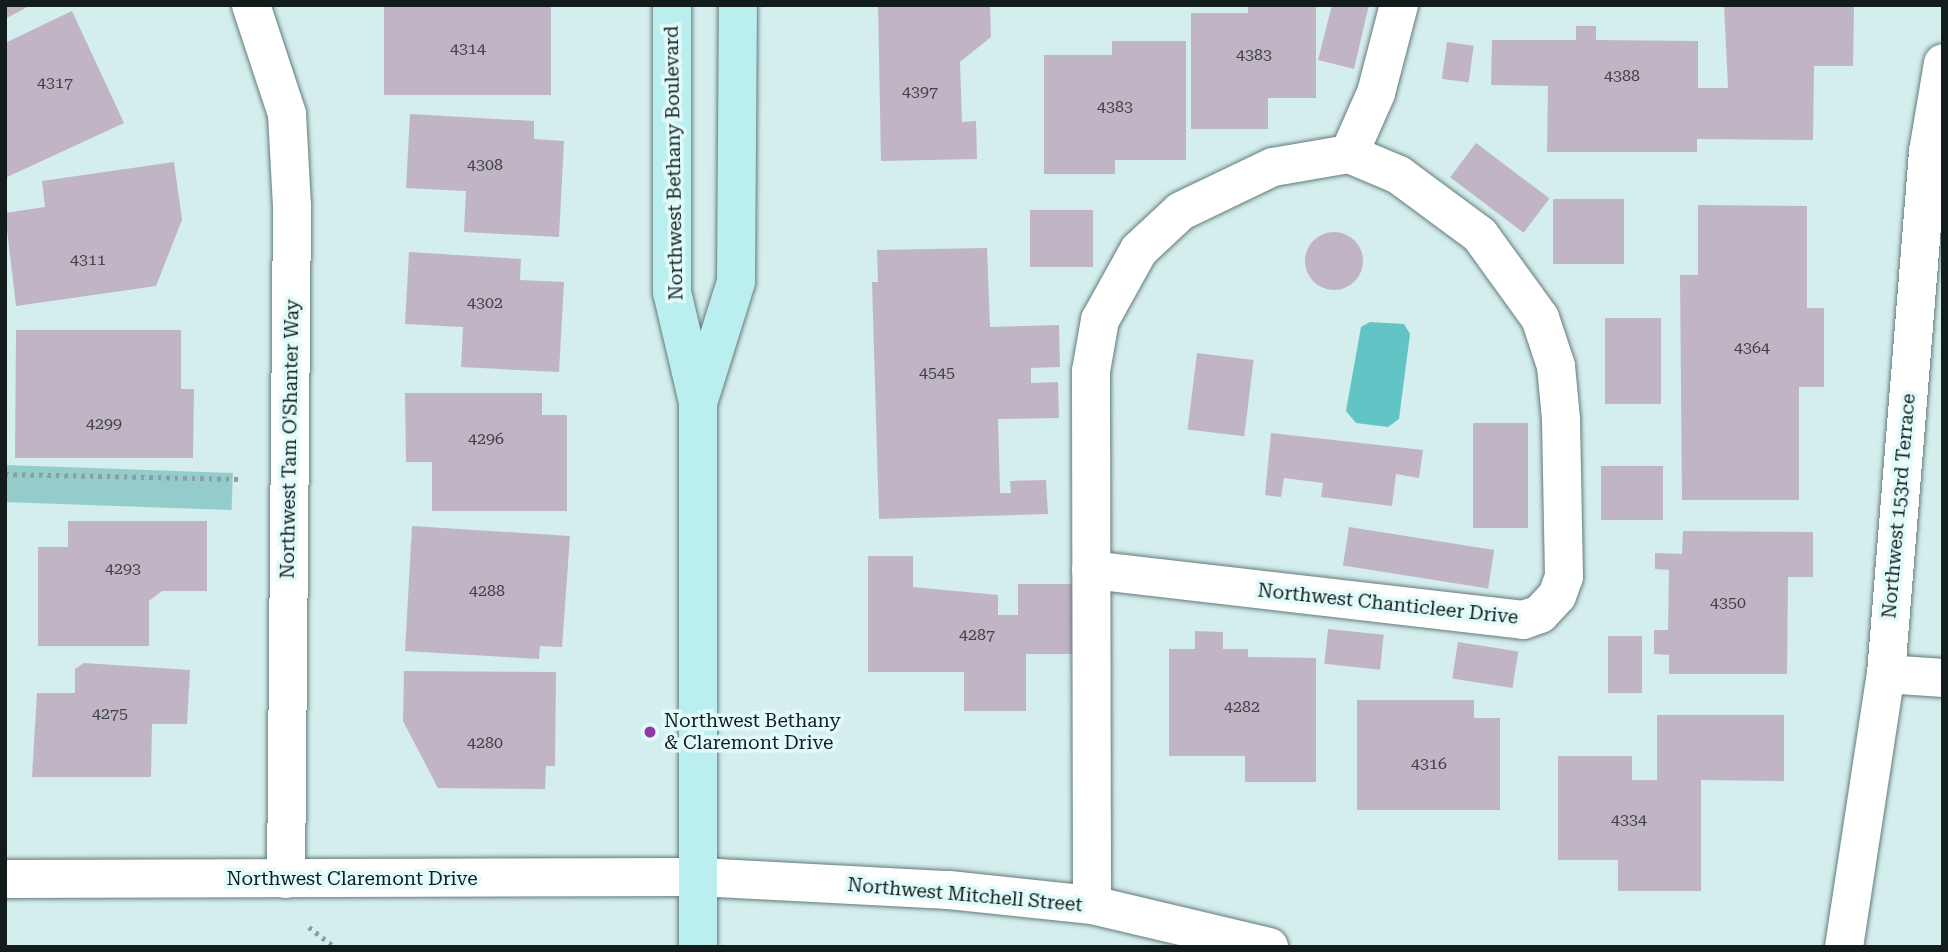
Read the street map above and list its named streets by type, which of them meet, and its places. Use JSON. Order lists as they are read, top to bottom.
{
  "streets": {
    "main road": ["Northwest Bethany Boulevard"],
    "street": [
      "Northwest Tam O'Shanter Way",
      "Northwest 153rd Terrace",
      "Northwest Chanticleer Drive",
      "Northwest Claremont Drive",
      "Northwest Mitchell Street"
    ]
  },
  "crossings": [
    ["Northwest Bethany Boulevard", "Northwest Claremont Drive"],
    ["Northwest Bethany Boulevard", "Northwest Mitchell Street"],
    ["Northwest Tam O'Shanter Way", "Northwest Claremont Drive"],
    ["Northwest Claremont Drive", "Northwest Mitchell Street"]
  ],
  "places": ["Northwest Bethany & Claremont Drive"],
  "house_numbers": [
    "4314",
    "4383",
    "4388",
    "4317",
    "4397",
    "4383",
    "4308",
    "4311",
    "4302",
    "4364",
    "4545",
    "4299",
    "4296",
    "4293",
    "4288",
    "4350",
    "4287",
    "4282",
    "4275",
    "4280",
    "4316",
    "4334"
  ]
}
